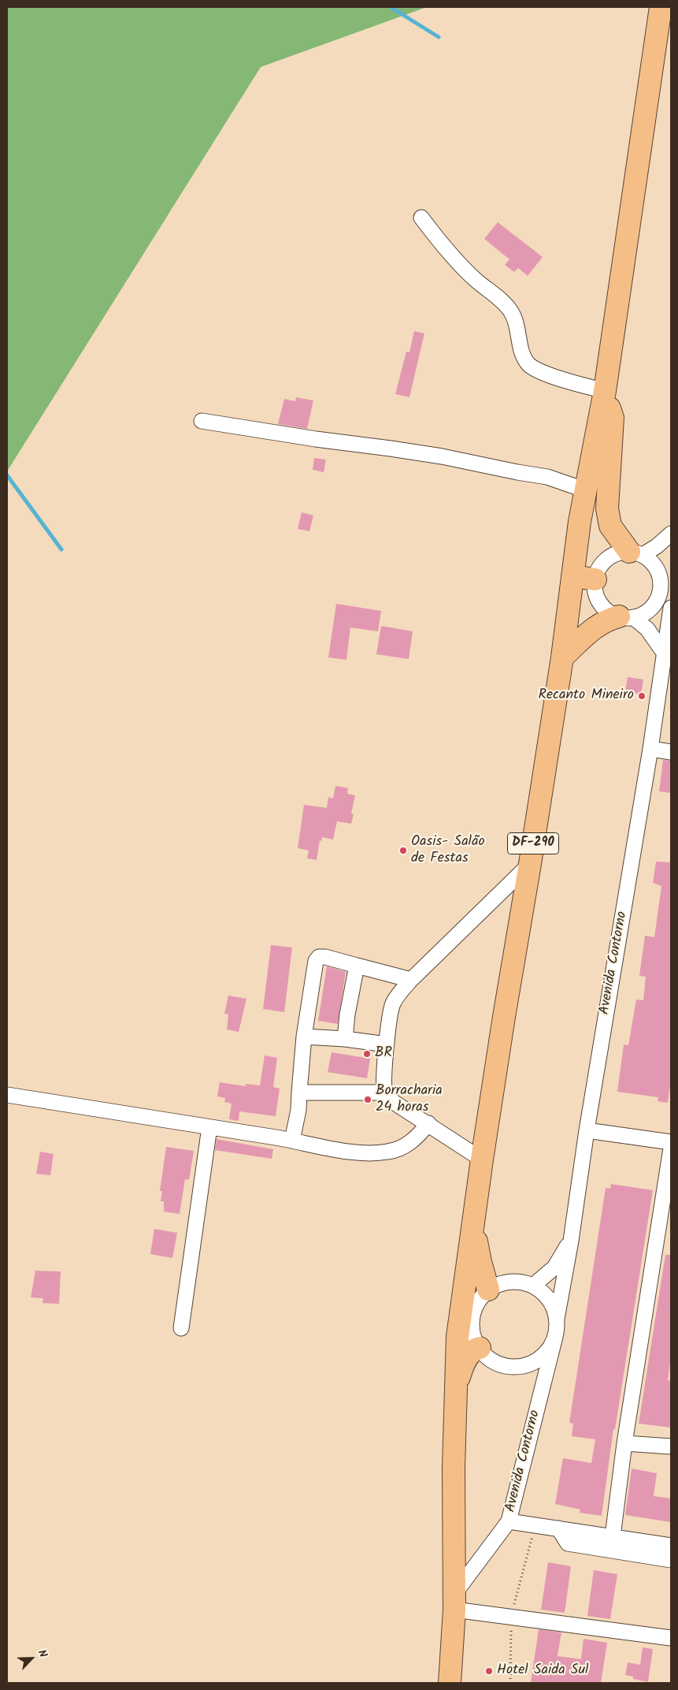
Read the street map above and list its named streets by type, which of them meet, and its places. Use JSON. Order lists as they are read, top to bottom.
{
  "streets": {
    "highway": ["DF-290"],
    "street": ["Avenida Contorno"]
  },
  "crossings": [
    ["DF-290", "Avenida Contorno"]
  ],
  "places": [
    "Recanto Mineiro",
    "Oasis- Salão de Festas",
    "BR",
    "Borracharia 24 horas",
    "Hotel Saida Sul"
  ],
  "north": "top right"
}
